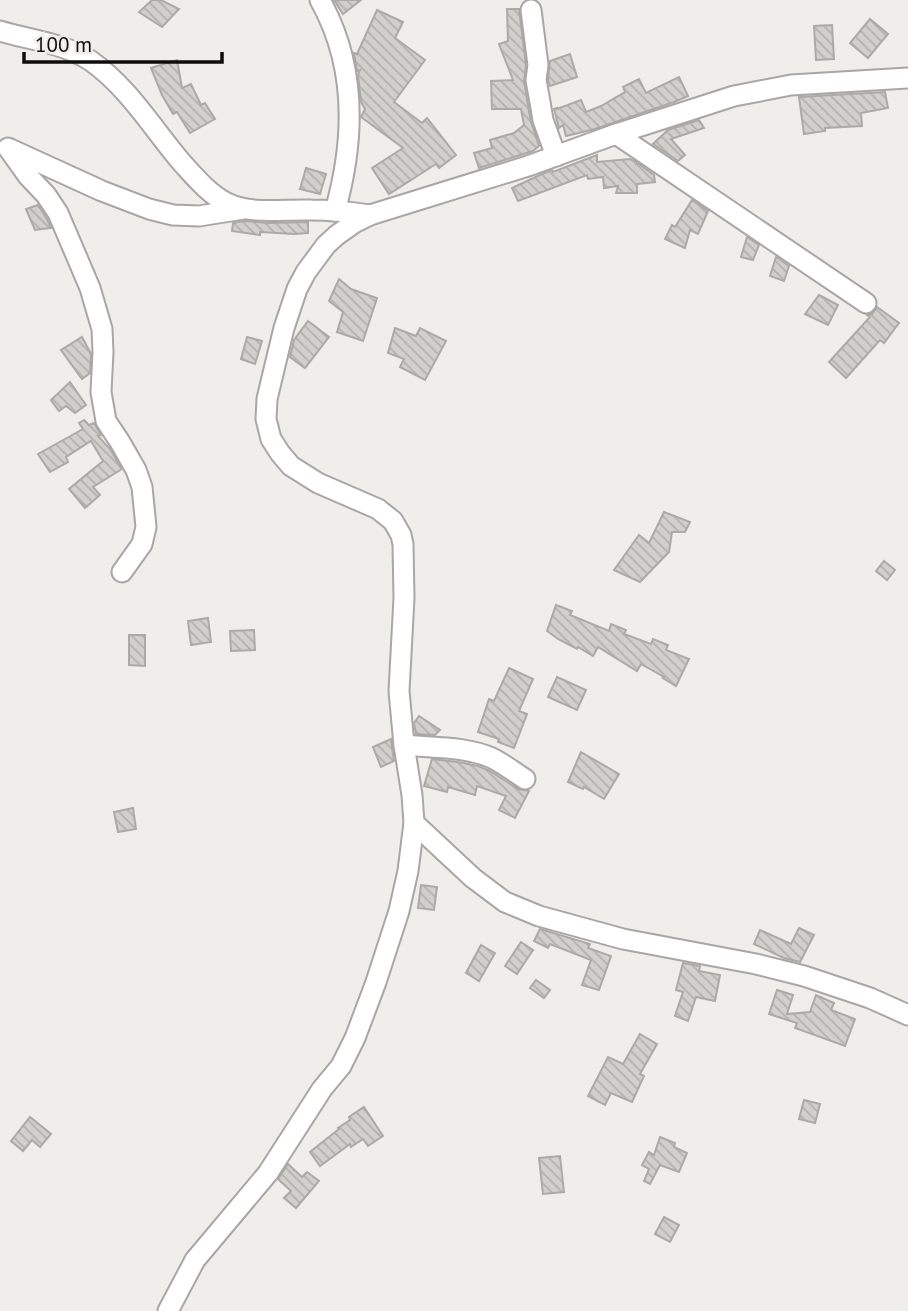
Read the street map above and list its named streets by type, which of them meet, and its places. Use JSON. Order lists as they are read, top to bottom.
{
  "scale_bar": "100 m"
}
